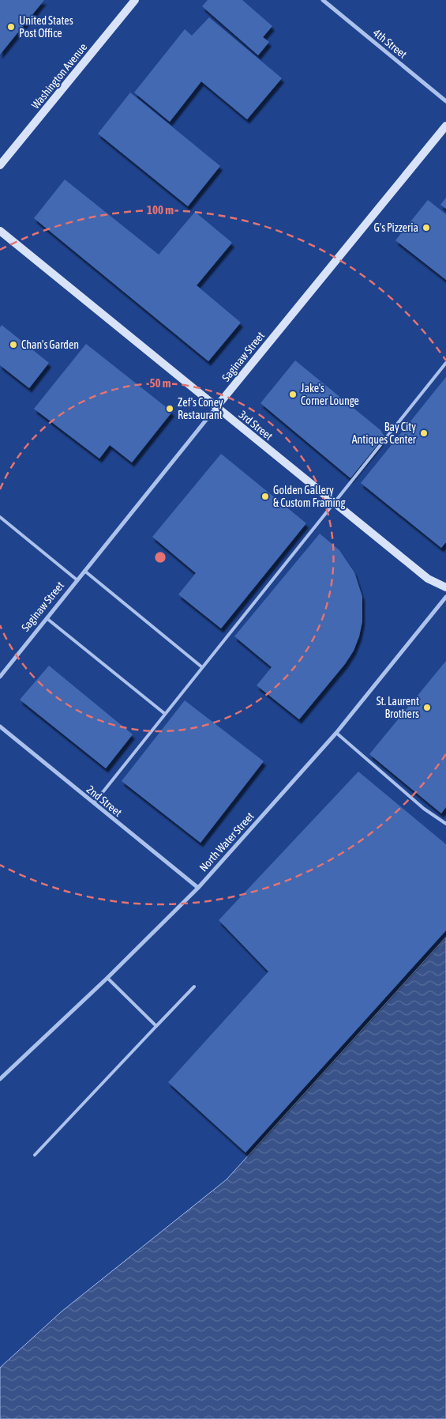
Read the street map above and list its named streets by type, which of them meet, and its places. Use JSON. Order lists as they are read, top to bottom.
{
  "streets": {
    "street": [
      "4th Street",
      "Washington Avenue",
      "Saginaw Street",
      "3rd Street",
      "2nd Street",
      "North Water Street"
    ]
  },
  "crossings": [
    ["Saginaw Street", "3rd Street"],
    ["2nd Street", "North Water Street"]
  ],
  "places": [
    "United States Post Office",
    "G's Pizzeria",
    "Chan's Garden",
    "Jake's Corner Lounge",
    "Zef's Coney Restaurant",
    "Bay City Antiques Center",
    "Golden Gallery & Custom Framing",
    "St. Laurent Brothers"
  ],
  "rings": ["100 m", "50 m"]
}
